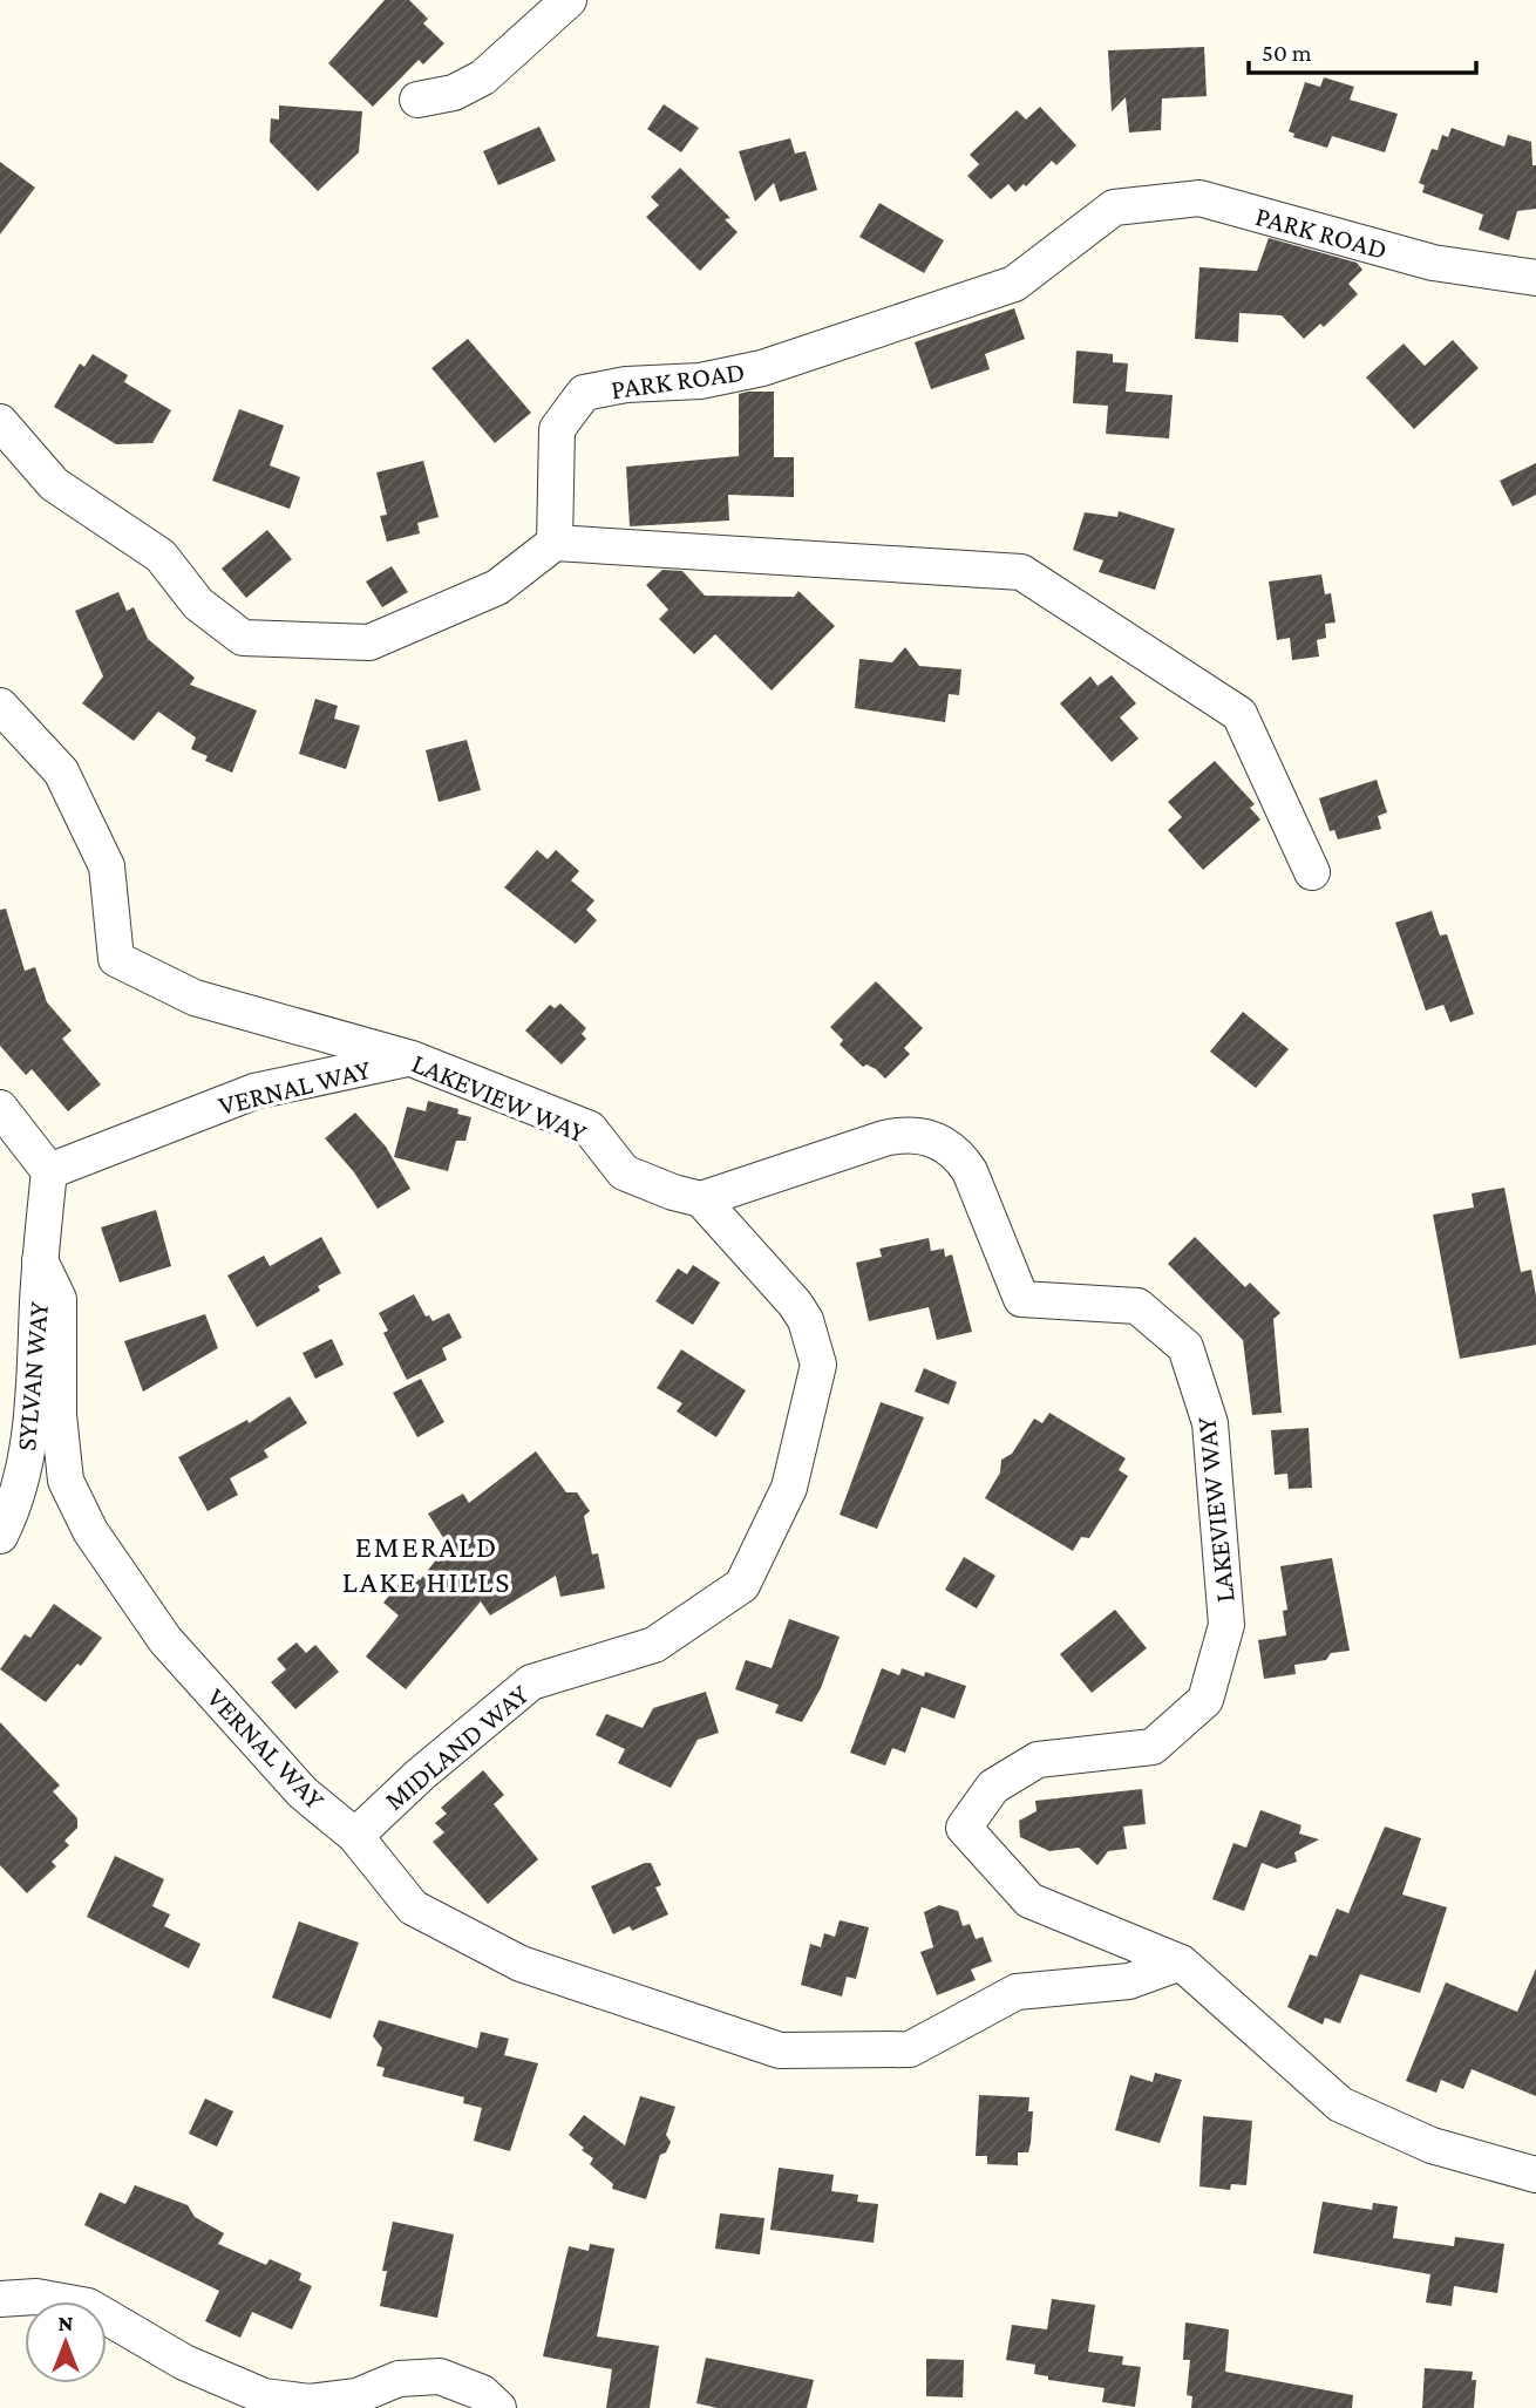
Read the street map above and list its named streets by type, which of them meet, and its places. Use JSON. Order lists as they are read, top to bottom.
{
  "streets": {
    "street": [
      "PARK ROAD",
      "VERNAL WAY",
      "LAKEVIEW WAY",
      "SYLVAN WAY",
      "MIDLAND WAY"
    ]
  },
  "crossings": [
    ["VERNAL WAY", "LAKEVIEW WAY"],
    ["VERNAL WAY", "SYLVAN WAY"],
    ["VERNAL WAY", "MIDLAND WAY"],
    ["LAKEVIEW WAY", "MIDLAND WAY"]
  ],
  "districts": ["EMERALD LAKE HILLS"],
  "scale_bar": "50 m",
  "north": "top"
}
